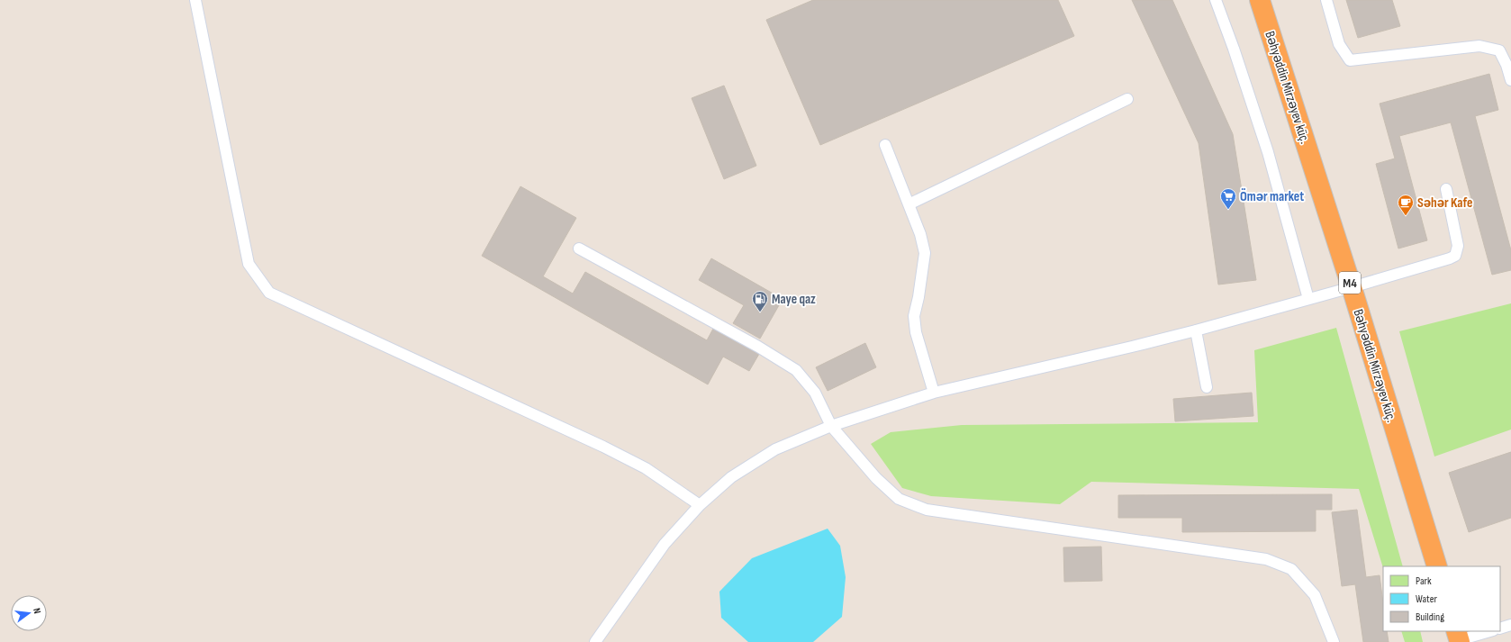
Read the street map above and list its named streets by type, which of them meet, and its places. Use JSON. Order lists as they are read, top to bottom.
{
  "streets": {
    "highway": ["Bəhyəddin Mirzəyev küç.", "M4"]
  },
  "places": {
    "supermarket": ["Ömər market"],
    "cafe": ["Səhər Kafe"],
    "fuel station": ["Maye qaz"]
  },
  "legend": ["Park", "Water", "Building"],
  "north": "right"
}
